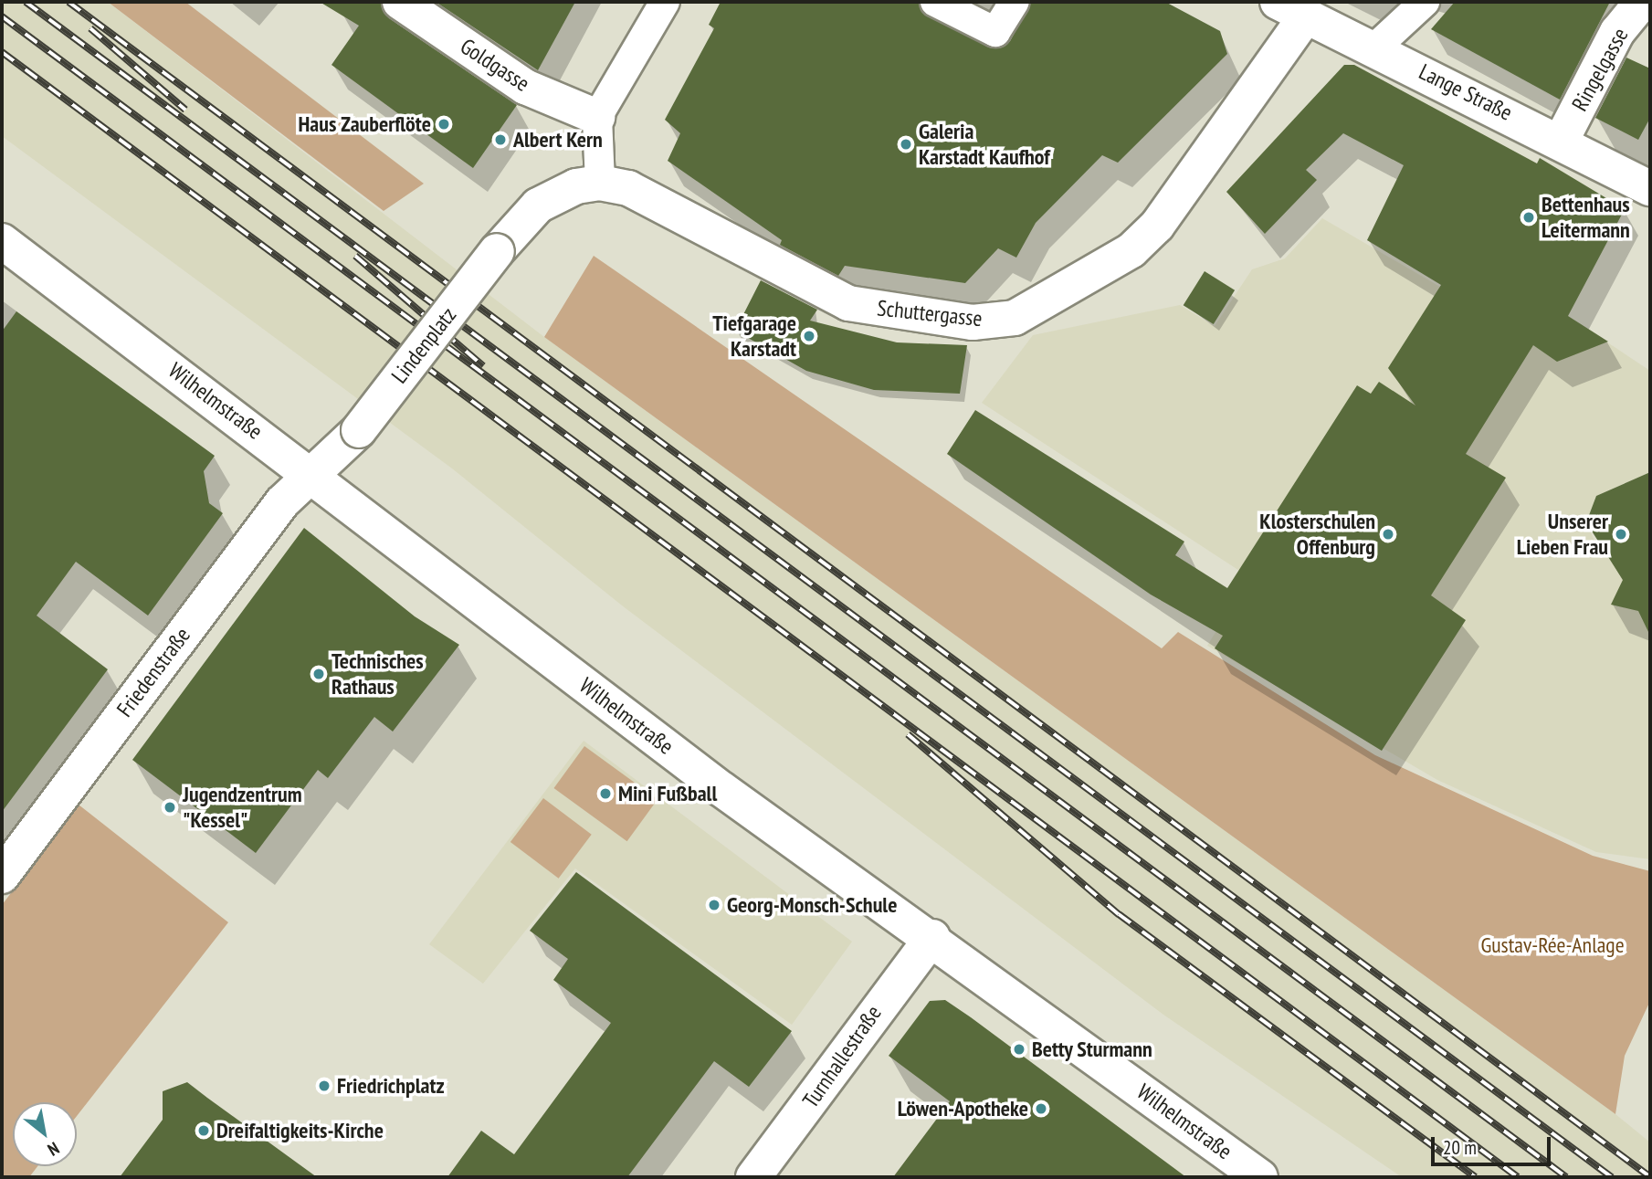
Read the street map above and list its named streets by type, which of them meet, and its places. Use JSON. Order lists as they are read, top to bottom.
{
  "streets": {
    "street": [
      "Goldgasse",
      "Ringelgasse",
      "Lange Straße",
      "Schuttergasse",
      "Lindenplatz",
      "Wilhelmstraße",
      "Friedenstraße",
      "Turnhallestraße"
    ]
  },
  "crossings": [
    ["Ringelgasse", "Lange Straße"],
    ["Lange Straße", "Schuttergasse"],
    ["Schuttergasse", "Lindenplatz"],
    ["Lindenplatz", "Wilhelmstraße"],
    ["Lindenplatz", "Friedenstraße"],
    ["Wilhelmstraße", "Friedenstraße"],
    ["Wilhelmstraße", "Turnhallestraße"]
  ],
  "parks": ["Gustav-Rée-Anlage"],
  "places": [
    "Haus Zauberflöte",
    "Albert Kern",
    "Galeria Karstadt Kaufhof",
    "Bettenhaus Leitermann",
    "Tiefgarage Karstadt",
    "Klosterschulen Offenburg",
    "Unserer Lieben Frau",
    "Technisches Rathaus",
    "Mini Fußball",
    "Jugendzentrum \"Kessel\"",
    "Georg-Monsch-Schule",
    "Betty Sturmann",
    "Friedrichplatz",
    "Löwen-Apotheke",
    "Dreifaltigkeits-Kirche"
  ],
  "scale_bar": "20 m",
  "north": "bottom right"
}
